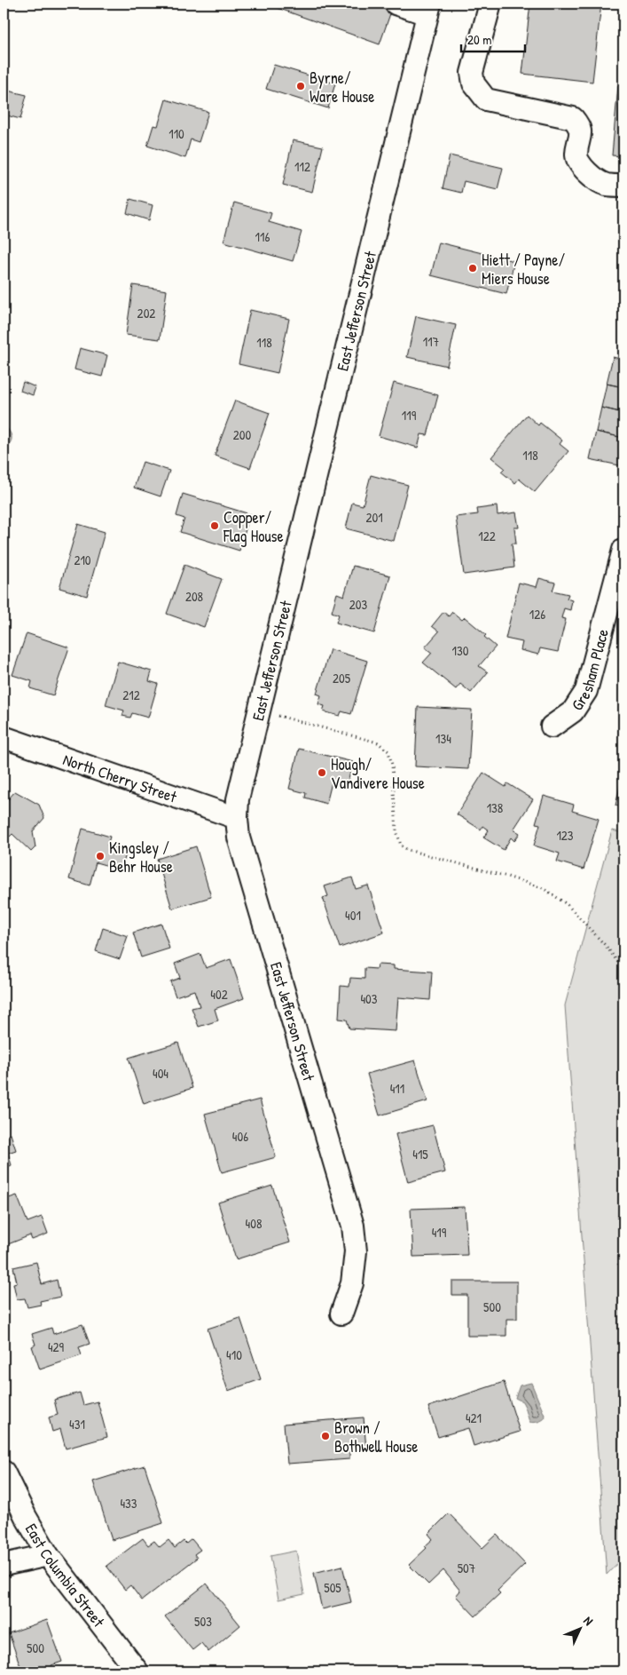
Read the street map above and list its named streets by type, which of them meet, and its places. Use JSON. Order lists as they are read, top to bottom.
{
  "streets": {
    "street": [
      "East Jefferson Street",
      "Gresham Place",
      "North Cherry Street",
      "East Columbia Street"
    ]
  },
  "crossings": [
    ["East Jefferson Street", "North Cherry Street"]
  ],
  "places": [
    "Byrne/ Ware House",
    "Hiett / Payne/ Miers House",
    "Copper/ Flag House",
    "Hough/ Vandivere House",
    "Kingsley / Behr House",
    "Brown / Bothwell House"
  ],
  "house_numbers": [
    "110",
    "112",
    "116",
    "202",
    "117",
    "118",
    "119",
    "200",
    "118",
    "201",
    "122",
    "210",
    "208",
    "203",
    "126",
    "130",
    "205",
    "212",
    "134",
    "138",
    "123",
    "401",
    "402",
    "403",
    "404",
    "411",
    "406",
    "415",
    "408",
    "419",
    "500",
    "429",
    "410",
    "421",
    "431",
    "433",
    "507",
    "505",
    "503",
    "500"
  ],
  "scale_bar": "20 m",
  "north": "top right"
}
